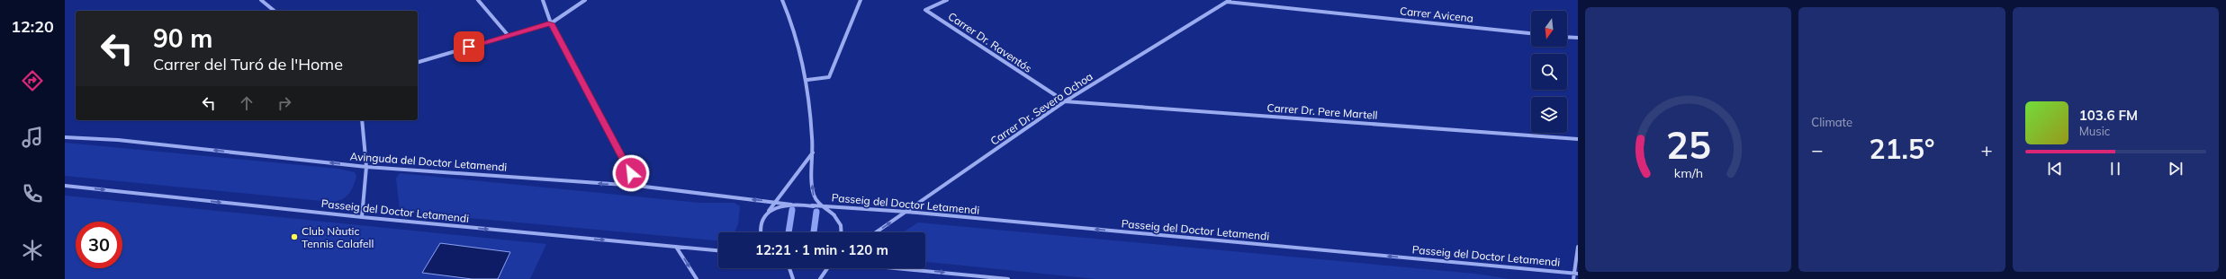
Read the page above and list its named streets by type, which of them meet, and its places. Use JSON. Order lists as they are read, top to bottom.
{
  "streets": {
    "street": [
      "Carrer Avicena",
      "Carrer Dr. Raventós",
      "Carrer Dr. Severo Ochoa",
      "Carrer Dr. Pere Martell",
      "Avinguda del Doctor Letamendi",
      "Passeig del Doctor Letamendi"
    ]
  },
  "crossings": [
    ["Carrer Avicena", "Carrer Dr. Severo Ochoa"],
    ["Carrer Dr. Raventós", "Carrer Dr. Severo Ochoa"],
    ["Carrer Dr. Raventós", "Carrer Dr. Pere Martell"],
    ["Carrer Dr. Severo Ochoa", "Carrer Dr. Pere Martell"],
    ["Carrer Dr. Severo Ochoa", "Passeig del Doctor Letamendi"],
    ["Avinguda del Doctor Letamendi", "Passeig del Doctor Letamendi"]
  ],
  "one_way": ["Avinguda del Doctor Letamendi"],
  "places": ["Club Nàutic Tennis Calafell"],
  "north": "bottom",
  "page": {
    "tabs": "12:20",
    "tile": "Climate",
    "turn": ["90 m", "Carrer del Turó de l'Home"],
    "song": ["103.6 FM", "Music"],
    "heat": ["−", "21.5°", "+"],
    "limit": "30",
    "trip": "12:21 · 1 min · 120 m",
    "gauge": ["25", "km/h"]
  }
}
